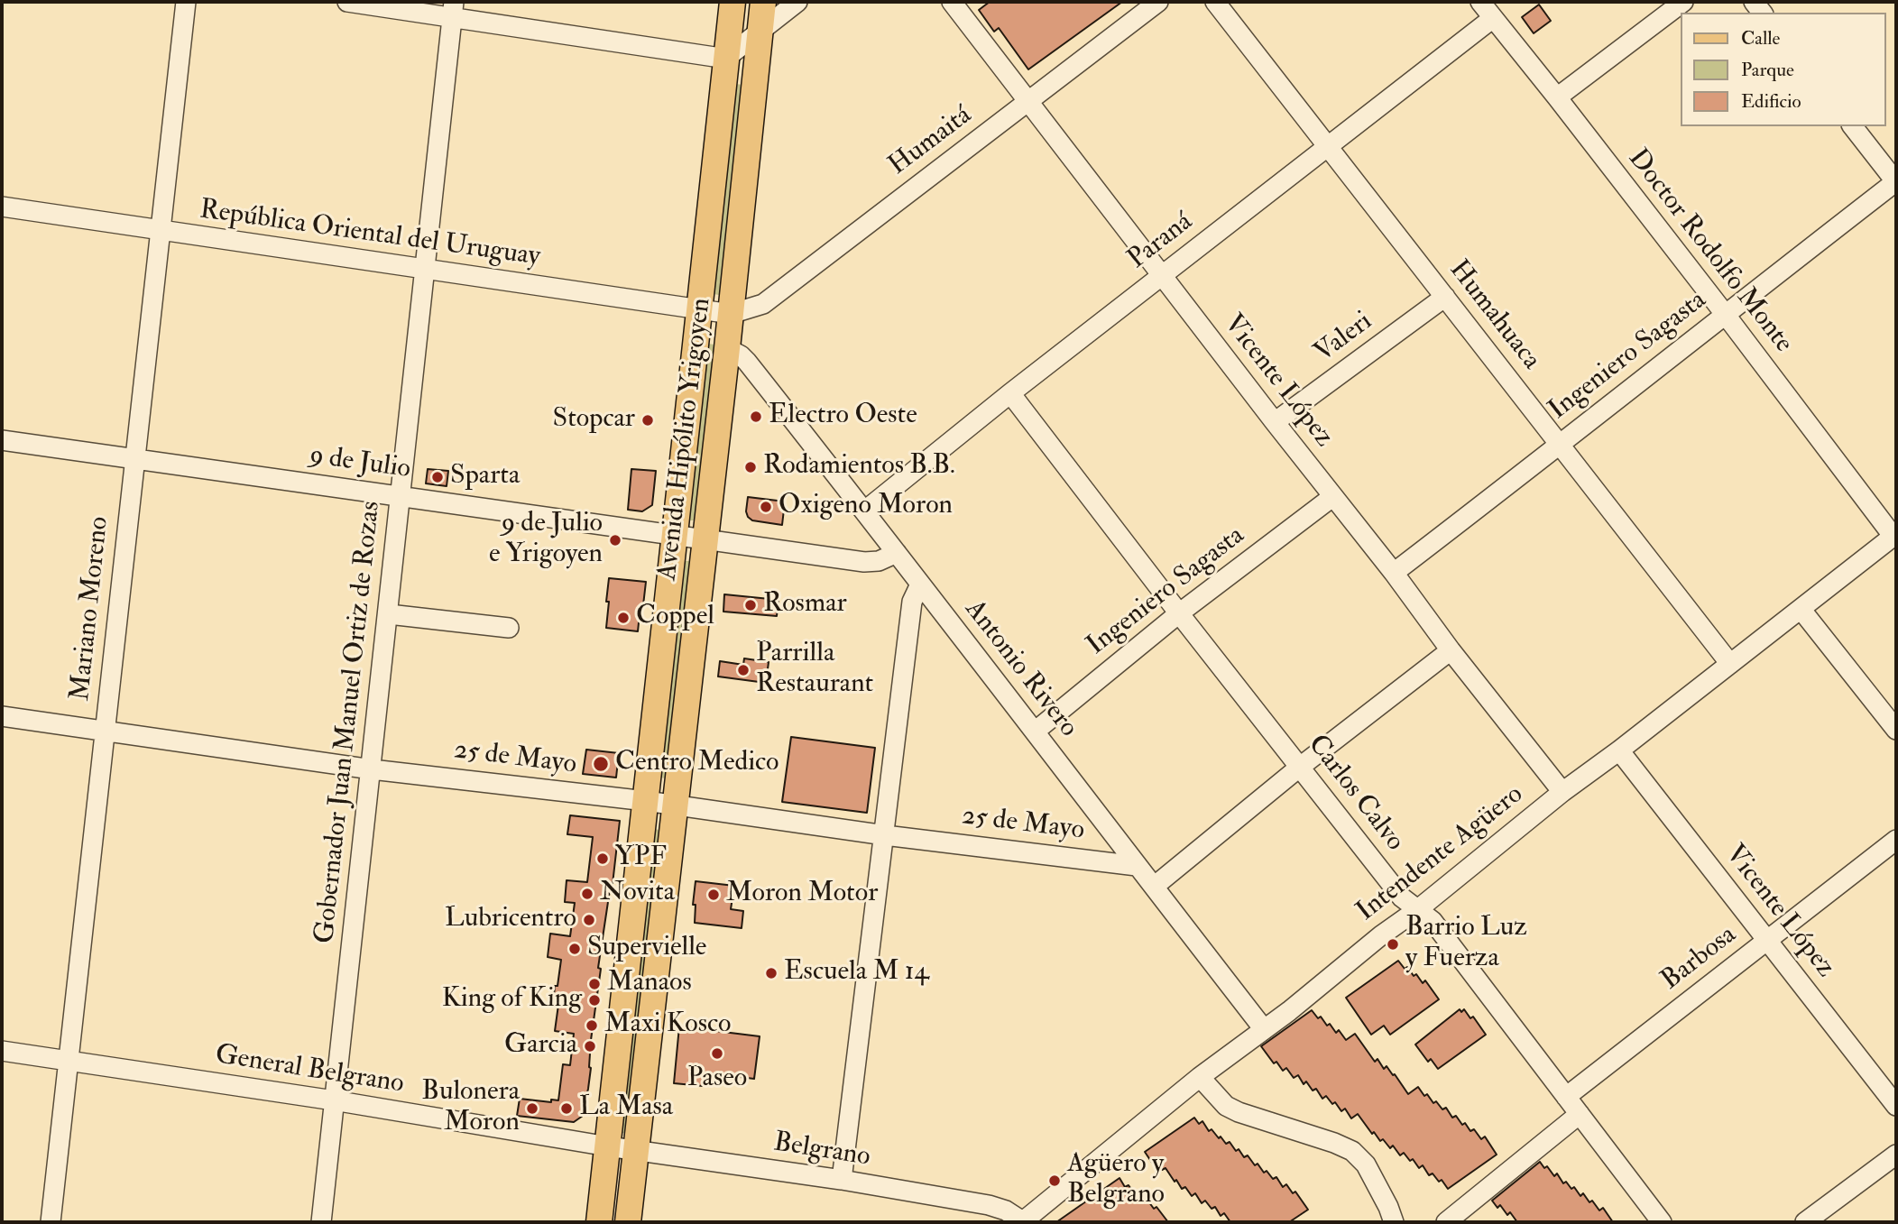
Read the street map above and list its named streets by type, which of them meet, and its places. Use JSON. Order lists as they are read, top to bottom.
{
  "streets": {
    "main road": ["Avenida Hipólito Yrigoyen"],
    "street": [
      "Humaitá",
      "República Oriental del Uruguay",
      "Paraná",
      "Doctor Rodolfo Monte",
      "Humahuaca",
      "Valeri",
      "Ingeniero Sagasta",
      "Vicente López",
      "9 de Julio",
      "Mariano Moreno",
      "Antonio Rivero",
      "Gobernador Juan Manuel Ortiz de Rozas",
      "25 de Mayo",
      "Carlos Calvo",
      "Intendente Agüero",
      "Barbosa",
      "General Belgrano",
      "Belgrano"
    ]
  },
  "crossings": [
    ["Humaitá", "República Oriental del Uruguay"],
    ["Humaitá", "Vicente López"],
    ["Humaitá", "Avenida Hipólito Yrigoyen"],
    ["República Oriental del Uruguay", "Avenida Hipólito Yrigoyen"],
    ["República Oriental del Uruguay", "Mariano Moreno"],
    ["República Oriental del Uruguay", "Gobernador Juan Manuel Ortiz de Rozas"],
    ["Paraná", "Doctor Rodolfo Monte"],
    ["Paraná", "Humahuaca"],
    ["Paraná", "Vicente López"],
    ["Paraná", "Antonio Rivero"],
    ["Paraná", "Carlos Calvo"],
    ["Doctor Rodolfo Monte", "Ingeniero Sagasta"],
    ["Doctor Rodolfo Monte", "Intendente Agüero"],
    ["Humahuaca", "Valeri"],
    ["Humahuaca", "Ingeniero Sagasta"],
    ["Humahuaca", "Intendente Agüero"],
    ["Valeri", "Vicente López"],
    ["Ingeniero Sagasta", "Vicente López"],
    ["Ingeniero Sagasta", "Antonio Rivero"],
    ["Ingeniero Sagasta", "Carlos Calvo"],
    ["Vicente López", "Intendente Agüero"],
    ["Vicente López", "Barbosa"],
    ["Avenida Hipólito Yrigoyen", "9 de Julio"],
    ["Avenida Hipólito Yrigoyen", "Antonio Rivero"],
    ["Avenida Hipólito Yrigoyen", "25 de Mayo"],
    ["Avenida Hipólito Yrigoyen", "General Belgrano"],
    ["Avenida Hipólito Yrigoyen", "Belgrano"],
    ["9 de Julio", "Mariano Moreno"],
    ["9 de Julio", "Antonio Rivero"],
    ["9 de Julio", "Gobernador Juan Manuel Ortiz de Rozas"],
    ["Mariano Moreno", "25 de Mayo"],
    ["Mariano Moreno", "General Belgrano"],
    ["Antonio Rivero", "25 de Mayo"],
    ["Antonio Rivero", "Intendente Agüero"],
    ["Gobernador Juan Manuel Ortiz de Rozas", "25 de Mayo"],
    ["Gobernador Juan Manuel Ortiz de Rozas", "General Belgrano"],
    ["Carlos Calvo", "Intendente Agüero"],
    ["Carlos Calvo", "Barbosa"],
    ["Intendente Agüero", "Belgrano"],
    ["General Belgrano", "Belgrano"]
  ],
  "places": [
    "Electro Oeste",
    "Stopcar",
    "Rodamientos B.B.",
    "Sparta",
    "Oxigeno Moron",
    "9 de Julio e Yrigoyen",
    "Rosmar",
    "Coppel",
    "Parrilla Restaurant",
    "Centro Medico",
    "YPF",
    "Novita",
    "Moron Motor",
    "Lubricentro",
    "Barrio Luz y Fuerza",
    "Supervielle",
    "Escuela M 14",
    "Manaos",
    "King of King",
    "Maxi Kosco",
    "Garcia",
    "Paseo",
    "Bulonera Moron",
    "La Masa",
    "Agüero y Belgrano"
  ],
  "legend": ["Calle", "Parque", "Edificio"]
}
